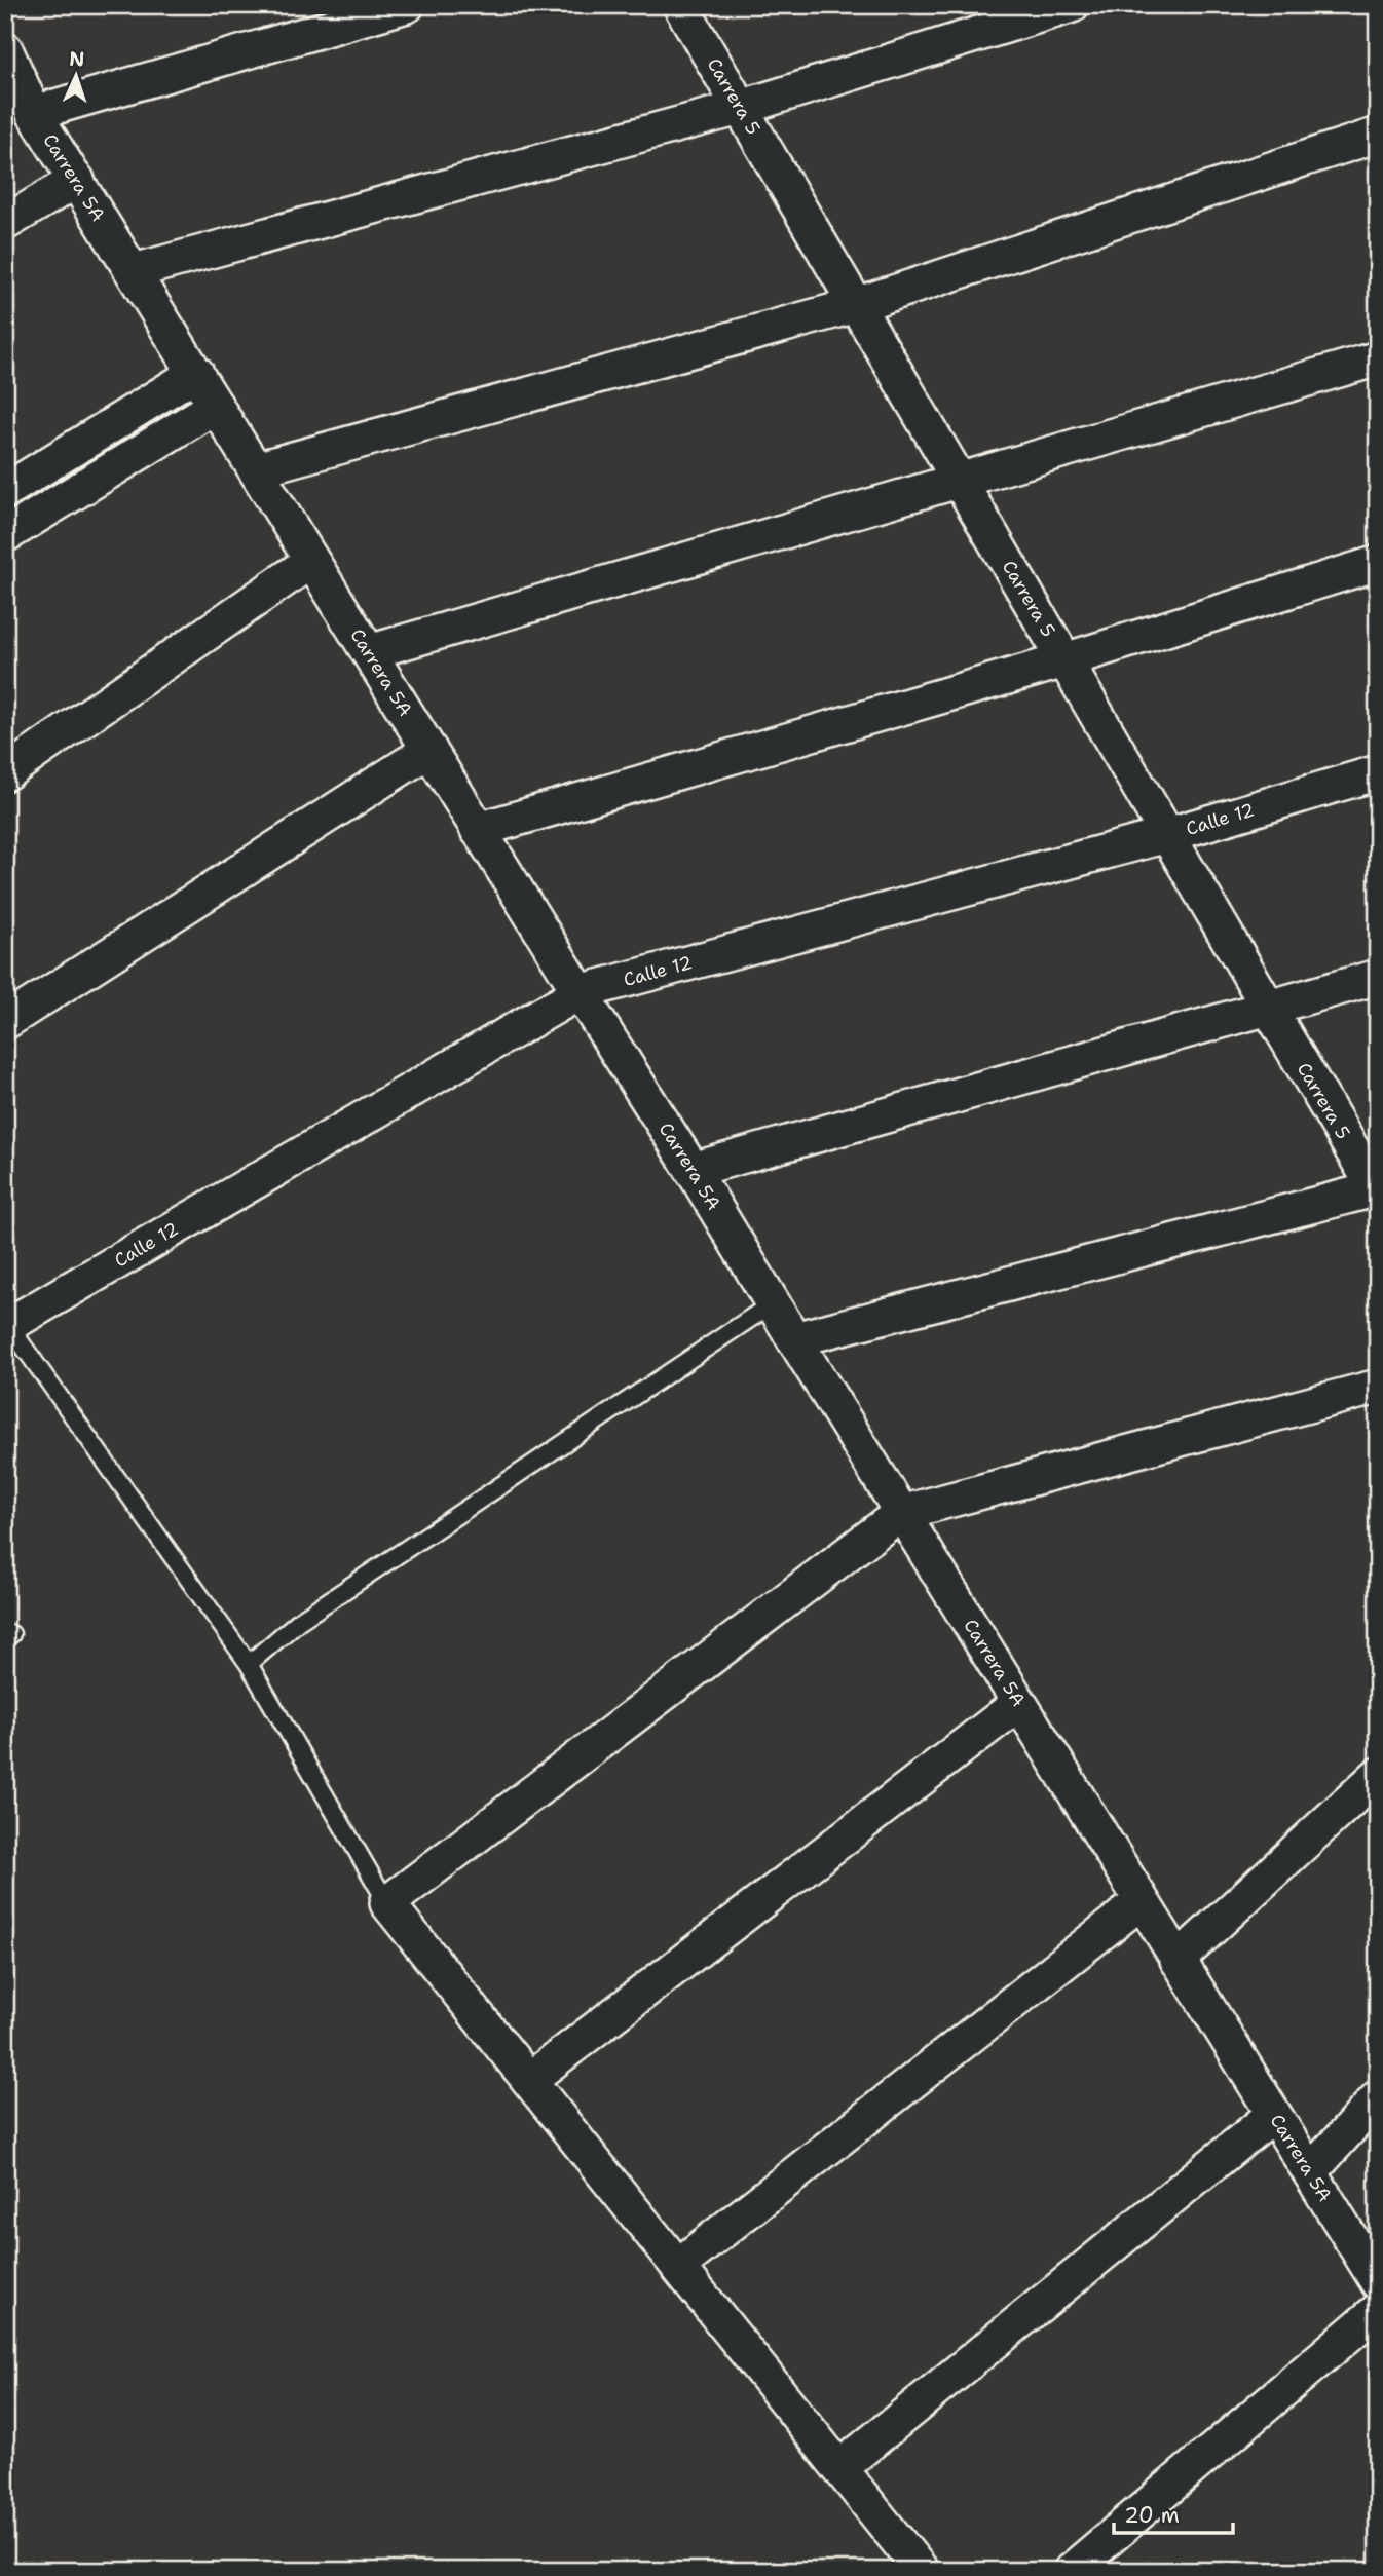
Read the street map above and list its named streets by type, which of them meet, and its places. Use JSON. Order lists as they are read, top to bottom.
{
  "streets": {
    "street": ["Carrera 5", "Carrera 5A", "Calle 12"]
  },
  "crossings": [
    ["Carrera 5", "Calle 12"],
    ["Carrera 5A", "Calle 12"]
  ],
  "scale_bar": "20 m",
  "north": "top"
}
